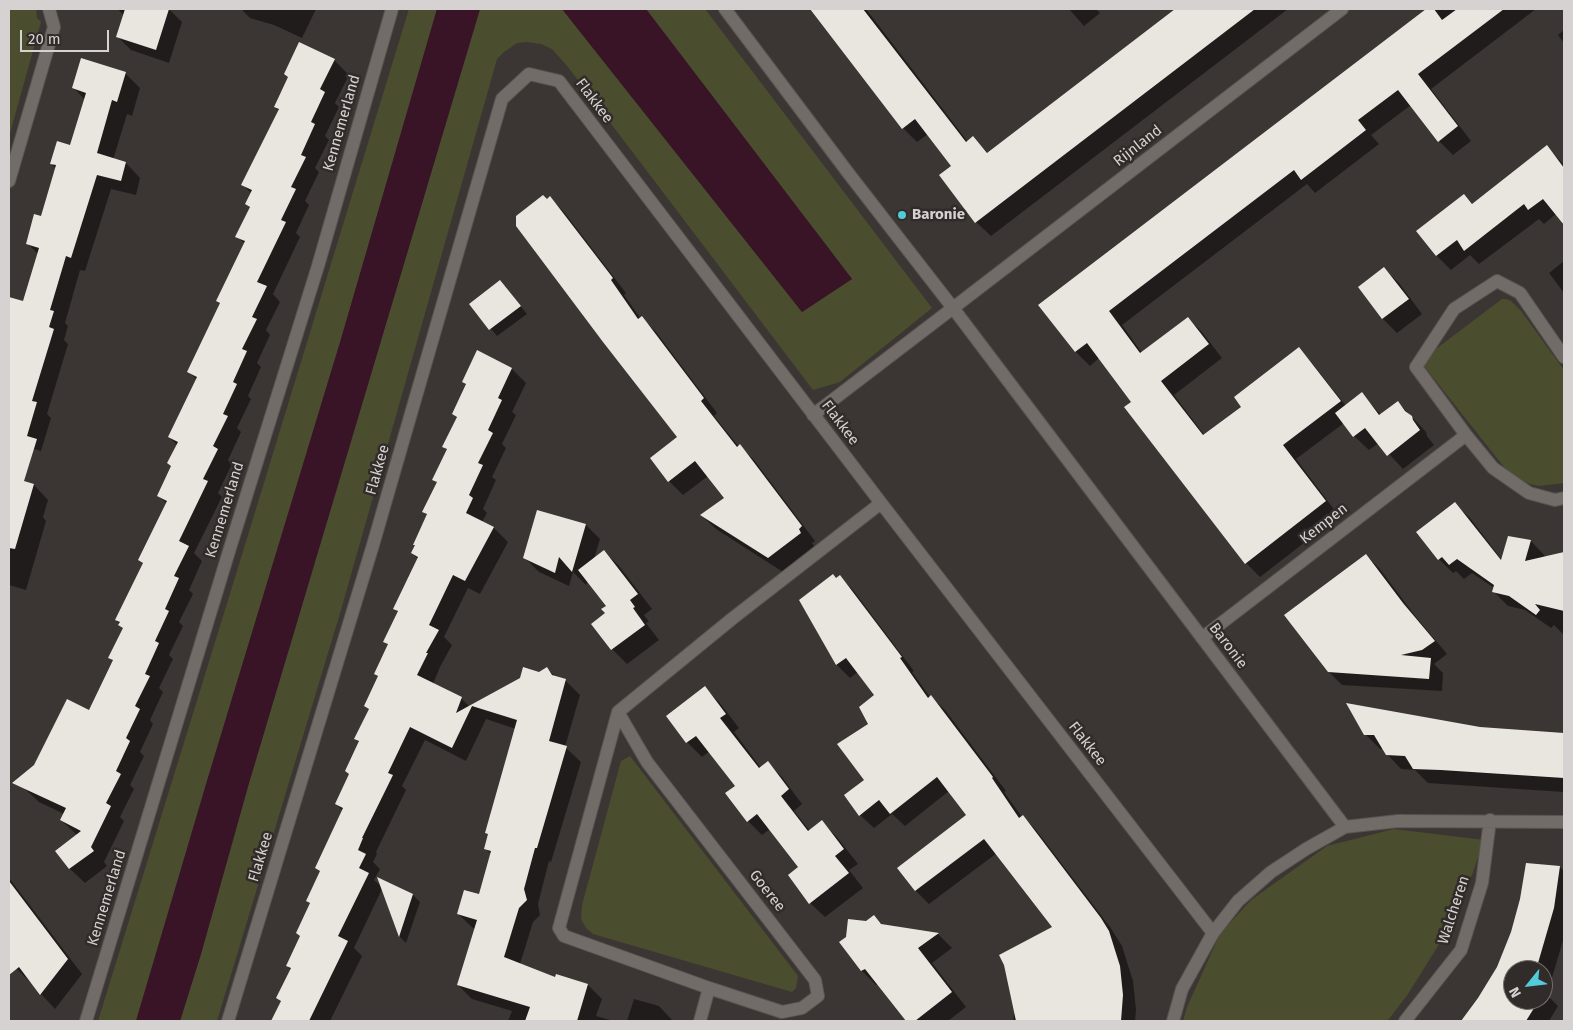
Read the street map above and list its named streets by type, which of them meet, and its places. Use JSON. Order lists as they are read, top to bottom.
{
  "streets": {
    "street": [
      "Flakkee",
      "Kennemerland",
      "Rijnland",
      "Kempen",
      "Baronie",
      "Goeree",
      "Walcheren"
    ]
  },
  "crossings": [
    ["Flakkee", "Rijnland"],
    ["Rijnland", "Baronie"],
    ["Kempen", "Baronie"]
  ],
  "places": ["Baronie"],
  "scale_bar": "20 m",
  "north": "bottom left"
}
